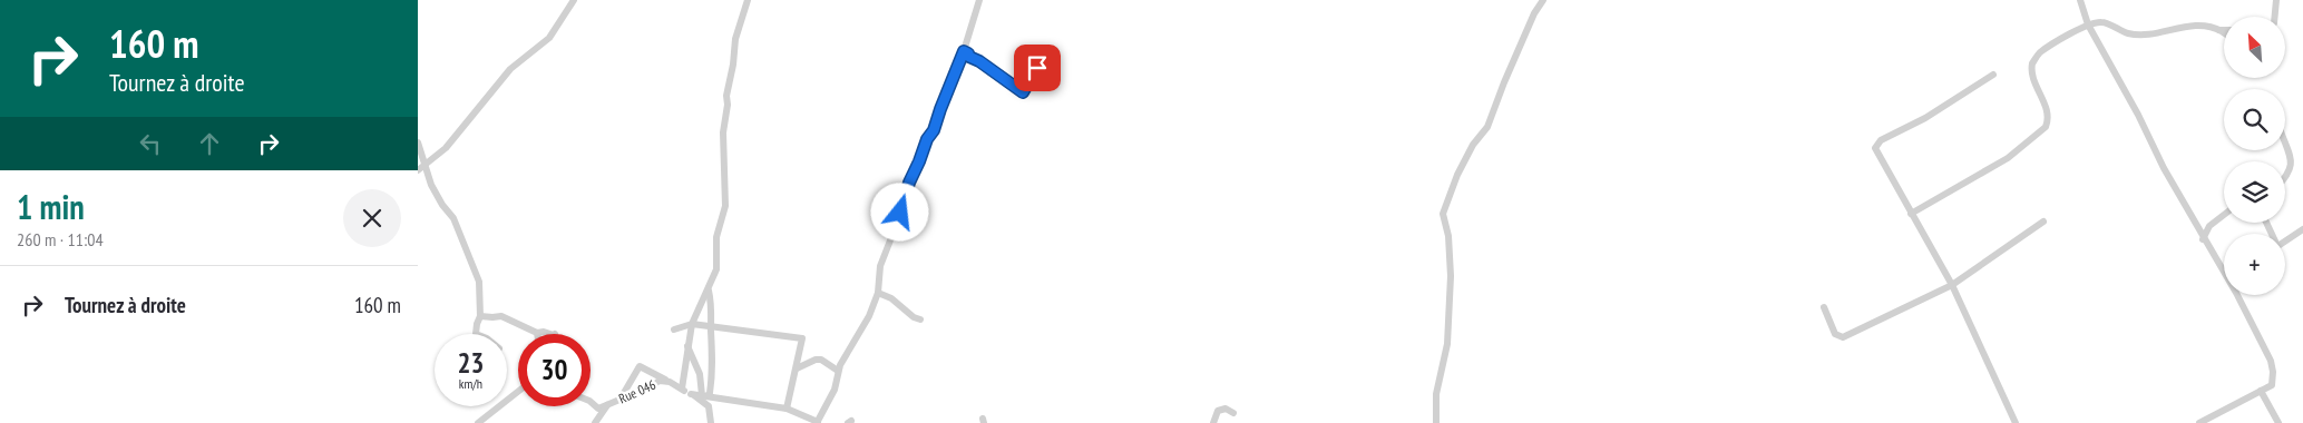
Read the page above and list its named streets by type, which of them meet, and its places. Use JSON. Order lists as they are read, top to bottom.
{
  "streets": {
    "street": ["Rue 046"]
  },
  "north": "top left",
  "page": {
    "turn": ["160 m", "Tournez à droite"],
    "map_buttons": "+",
    "heading": ["1 min", "260 m · 11:04"],
    "list": [
      {
        "name": "Tournez à droite",
        "value": "160 m"
      }
    ],
    "speed": "23 km/h",
    "limit": "30"
  }
}
